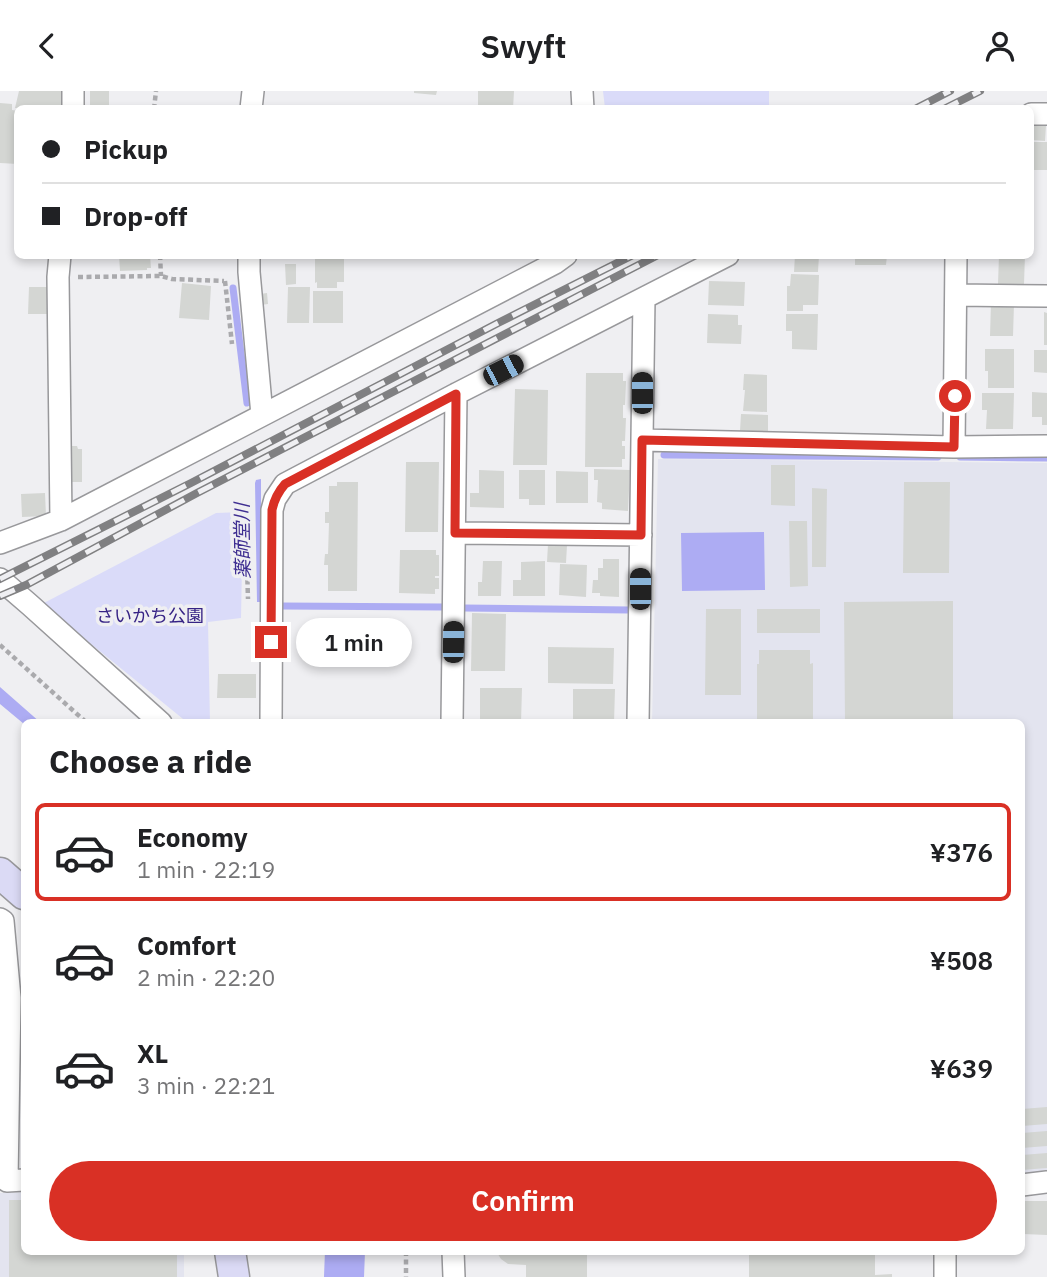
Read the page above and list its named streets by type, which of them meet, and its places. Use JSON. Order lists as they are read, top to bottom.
{
  "water": ["薬師堂川"],
  "parks": ["さいかち公園"],
  "page": {
    "header": "Swyft",
    "banner": ["Pickup", "Drop-off"],
    "bubble": "1 min",
    "heading": "Choose a ride",
    "list": [
      {
        "name": "Economy",
        "note": "1 min · 22:19",
        "value": "¥376"
      },
      {
        "name": "Comfort",
        "note": "2 min · 22:20",
        "value": "¥508"
      },
      {
        "name": "XL",
        "note": "3 min · 22:21",
        "value": "¥639"
      }
    ],
    "buttons": "Confirm"
  }
}
